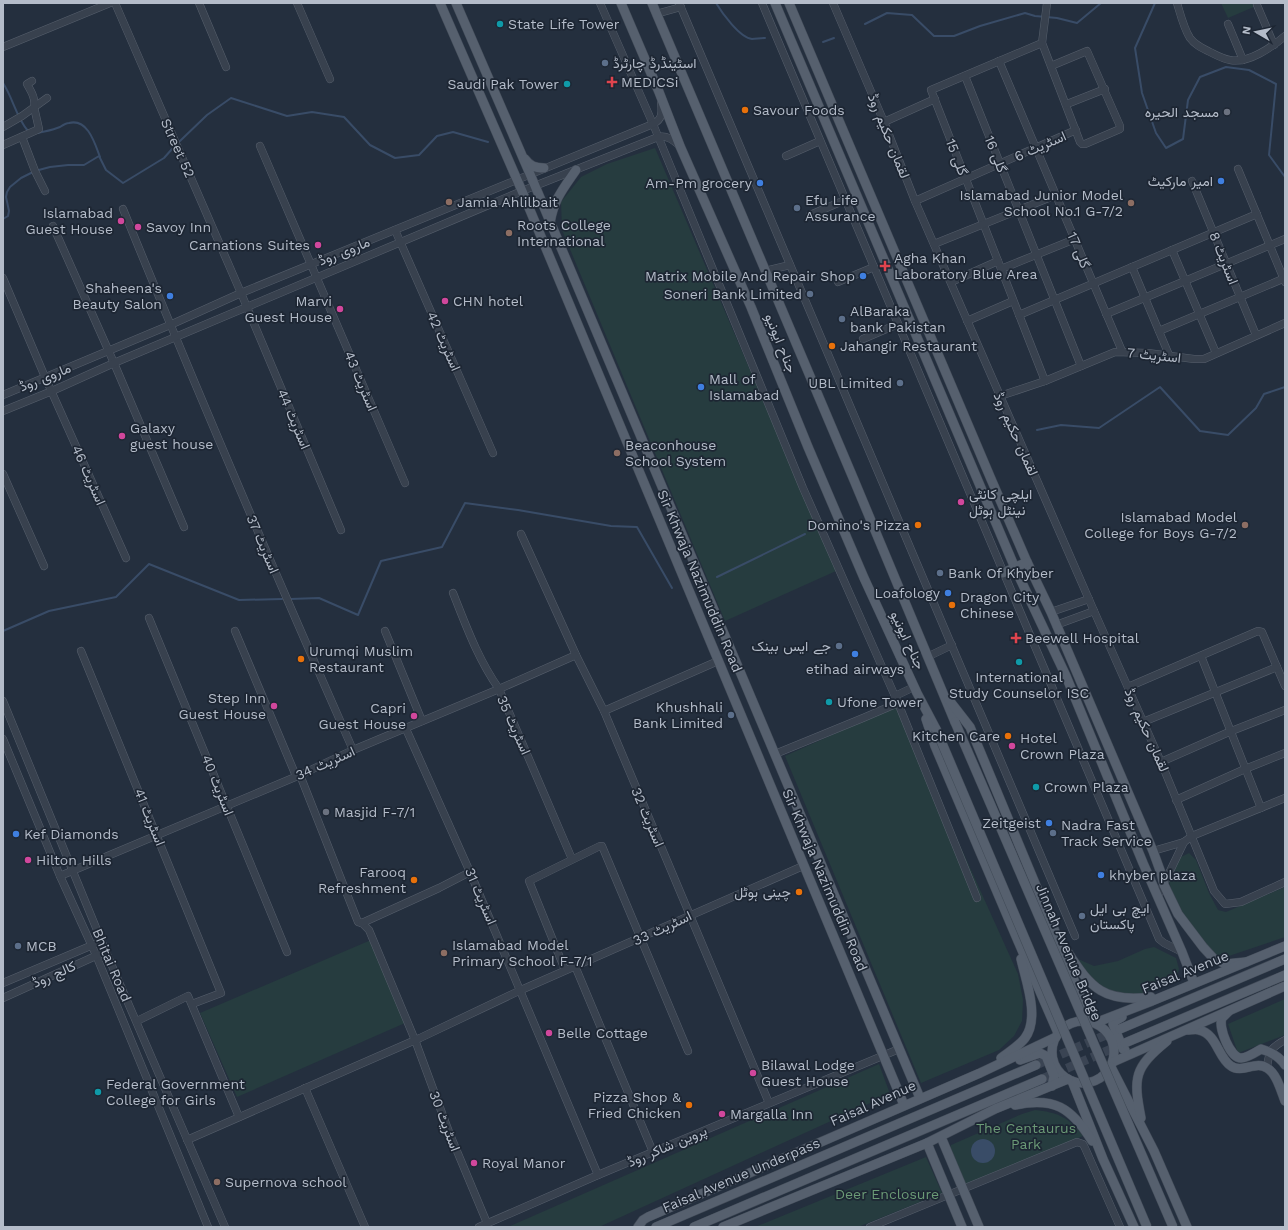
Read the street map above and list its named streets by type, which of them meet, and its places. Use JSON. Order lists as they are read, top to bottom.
{
  "streets": {
    "main road": [
      "جناح ایونیو",
      "Sir Khwaja Nazimuddin Road",
      "Jinnah Avenue Bridge",
      "Faisal Avenue",
      "Faisal Avenue Underpass"
    ],
    "street": [
      "لقمان حکیم روڈ",
      "اسٹریٹ 6",
      "Street 52",
      "گلی 16",
      "گلی 15",
      "گلی 17",
      "ماروی روڈ",
      "اسٹریٹ 8",
      "اسٹریٹ 42",
      "اسٹریٹ 7",
      "اسٹریٹ 43",
      "اسٹریٹ 44",
      "اسٹریٹ 46",
      "اسٹریٹ 37",
      "اسٹریٹ 35",
      "اسٹریٹ 34",
      "اسٹریٹ 40",
      "اسٹریٹ 41",
      "اسٹریٹ 32",
      "اسٹریٹ 31",
      "اسٹریٹ 33",
      "Bhitai Road",
      "کالج روڈ",
      "اسٹریٹ 30",
      "پروین شاکر روڈ"
    ]
  },
  "crossings": [
    ["لقمان حکیم روڈ", "اسٹریٹ 6"],
    ["لقمان حکیم روڈ", "اسٹریٹ 7"],
    ["اسٹریٹ 6", "گلی 16"],
    ["اسٹریٹ 6", "گلی 15"],
    ["اسٹریٹ 6", "گلی 17"],
    ["Street 52", "ماروی روڈ"],
    ["Street 52", "اسٹریٹ 44"],
    ["گلی 16", "گلی 15"],
    ["گلی 16", "اسٹریٹ 7"],
    ["گلی 15", "اسٹریٹ 7"],
    ["گلی 17", "اسٹریٹ 7"],
    ["ماروی روڈ", "اسٹریٹ 42"],
    ["ماروی روڈ", "اسٹریٹ 43"],
    ["ماروی روڈ", "اسٹریٹ 44"],
    ["ماروی روڈ", "اسٹریٹ 46"],
    ["ماروی روڈ", "اسٹریٹ 37"],
    ["ماروی روڈ", "Sir Khwaja Nazimuddin Road"],
    ["اسٹریٹ 8", "اسٹریٹ 7"],
    ["جناح ایونیو", "Jinnah Avenue Bridge"],
    ["اسٹریٹ 37", "اسٹریٹ 34"],
    ["Sir Khwaja Nazimuddin Road", "اسٹریٹ 33"],
    ["Sir Khwaja Nazimuddin Road", "Faisal Avenue"],
    ["Sir Khwaja Nazimuddin Road", "پروین شاکر روڈ"],
    ["اسٹریٹ 35", "اسٹریٹ 34"],
    ["اسٹریٹ 34", "اسٹریٹ 40"],
    ["اسٹریٹ 34", "اسٹریٹ 41"],
    ["اسٹریٹ 34", "اسٹریٹ 32"],
    ["اسٹریٹ 34", "اسٹریٹ 31"],
    ["اسٹریٹ 34", "Bhitai Road"],
    ["اسٹریٹ 34", "اسٹریٹ 30"],
    ["اسٹریٹ 32", "اسٹریٹ 33"],
    ["اسٹریٹ 32", "پروین شاکر روڈ"],
    ["اسٹریٹ 31", "اسٹریٹ 33"],
    ["اسٹریٹ 31", "پروین شاکر روڈ"],
    ["اسٹریٹ 33", "Bhitai Road"],
    ["اسٹریٹ 33", "اسٹریٹ 30"],
    ["Bhitai Road", "کالج روڈ"],
    ["اسٹریٹ 30", "پروین شاکر روڈ"]
  ],
  "parks": ["The Centaurus Park", "Deer Enclosure"],
  "places": {
    "other": [
      "State Life Tower",
      "اسٹینڈرڈ چارٹرڈ",
      "Saudi Pak Tower",
      "Savour Foods",
      "مسجد الحیرہ",
      "امیر مارکیٹ",
      "Am-Pm grocery",
      "Jamia Ahlilbait",
      "Islamabad Junior Model School No.1 G-7/2",
      "Efu Life Assurance",
      "Islamabad Guest House",
      "Savoy Inn",
      "Roots College International",
      "Carnations Suites",
      "Matrix Mobile And Repair Shop",
      "Soneri Bank Limited",
      "Shaheena's Beauty Salon",
      "CHN hotel",
      "Marvi Guest House",
      "AlBaraka bank Pakistan",
      "Jahangir Restaurant",
      "UBL Limited",
      "Mall of Islamabad",
      "Galaxy guest house",
      "Beaconhouse School System",
      "ایلچی کانٹی نینٹل ہوٹل",
      "Domino's Pizza",
      "Islamabad Model College for Boys G-7/2",
      "Bank Of Khyber",
      "Loafology",
      "Dragon City Chinese",
      "جے ایس بینک",
      "etihad airways",
      "Urumqi Muslim Restaurant",
      "International Study Counselor ISC",
      "Ufone Tower",
      "Step Inn Guest House",
      "Khushhali Bank Limited",
      "Capri Guest House",
      "Kitchen Care",
      "Hotel Crown Plaza",
      "Crown Plaza",
      "Masjid F-7/1",
      "Zeitgeist",
      "Nadra Fast Track Service",
      "Kef Diamonds",
      "Hilton Hills",
      "khyber plaza",
      "Farooq Refreshment",
      "چینی ہوٹل",
      "ایچ بی ایل پاکستان",
      "MCB",
      "Islamabad Model Primary School F-7/1",
      "Belle Cottage",
      "Bilawal Lodge Guest House",
      "Federal Government College for Girls",
      "Pizza Shop & Fried Chicken",
      "Margalla Inn",
      "Royal Manor",
      "Supernova school"
    ],
    "health": ["MEDICSi", "Agha Khan Laboratory Blue Area", "Beewell Hospital"]
  },
  "north": "left"
}
